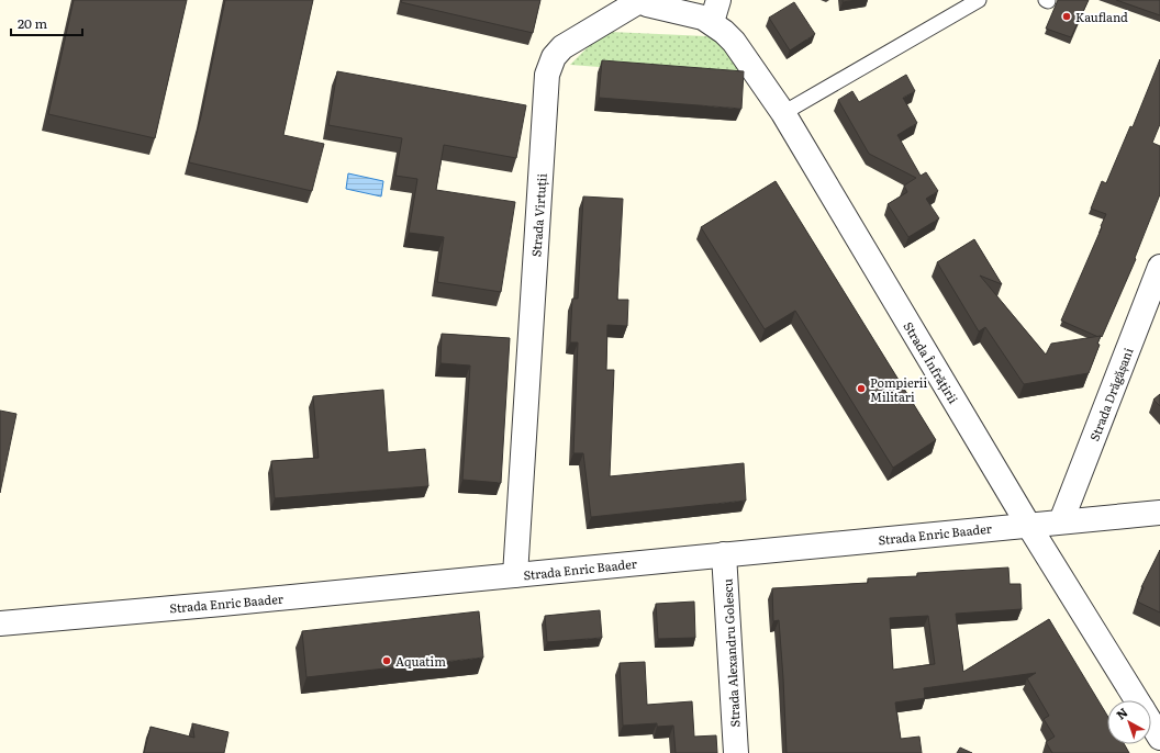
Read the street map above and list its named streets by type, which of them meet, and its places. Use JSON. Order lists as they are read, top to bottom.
{
  "streets": {
    "street": [
      "Strada Virtuții",
      "Strada Înfrățirii",
      "Strada Drăgășani",
      "Strada Enric Baader",
      "Strada Alexandru Golescu"
    ]
  },
  "crossings": [
    ["Strada Virtuții", "Strada Înfrățirii"],
    ["Strada Virtuții", "Strada Enric Baader"],
    ["Strada Înfrățirii", "Strada Enric Baader"],
    ["Strada Drăgășani", "Strada Enric Baader"],
    ["Strada Enric Baader", "Strada Alexandru Golescu"]
  ],
  "places": ["Kaufland", "Pompierii Militari", "Aquatim"],
  "scale_bar": "20 m",
  "north": "top left"
}
